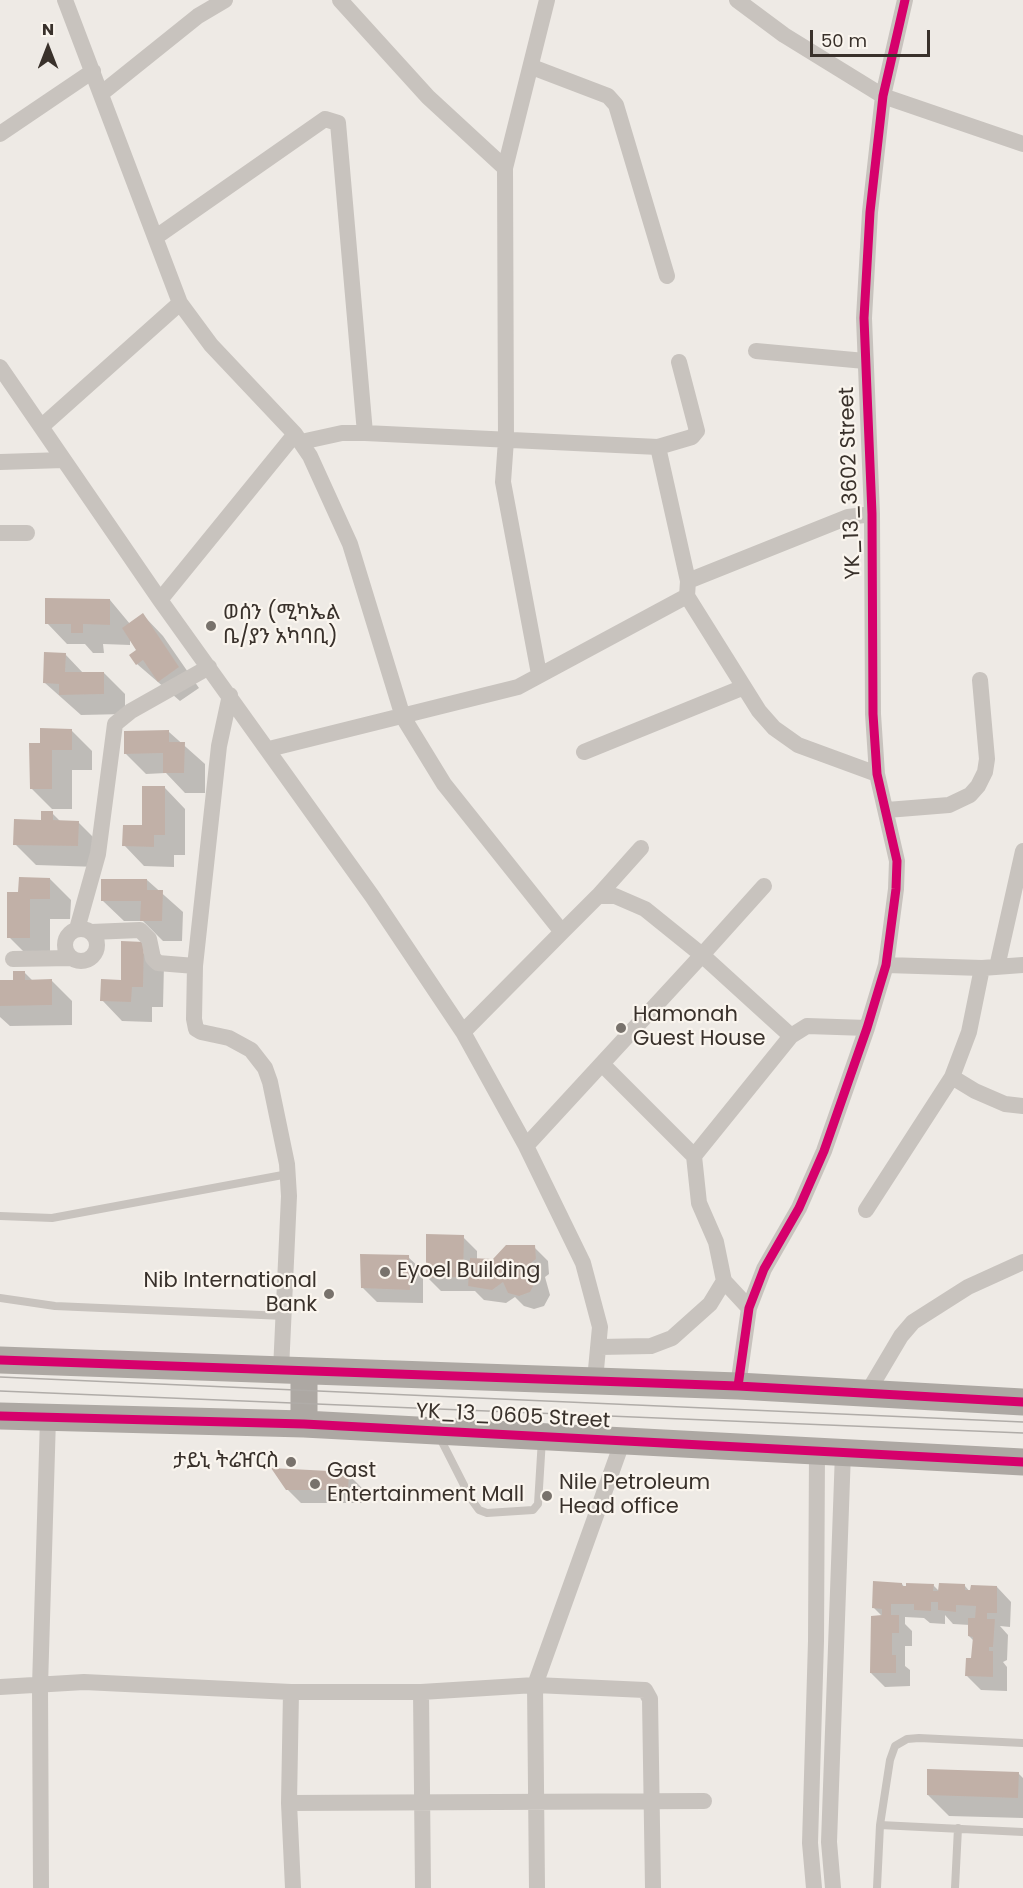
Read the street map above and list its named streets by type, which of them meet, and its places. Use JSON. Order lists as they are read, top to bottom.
{
  "streets": {
    "main road": ["YK_13_0605 Street"],
    "street": ["YK_13_3602 Street"]
  },
  "crossings": [
    ["YK_13_3602 Street", "YK_13_0605 Street"]
  ],
  "places": [
    "ወሰን (ሚካኤል ቤ/ያን አካባቢ)",
    "Hamonah Guest House",
    "Eyoel Building",
    "Nib International Bank",
    "ታይኒ ትሬዠርስ",
    "Gast Entertainment Mall",
    "Nile Petroleum Head office"
  ],
  "scale_bar": "50 m",
  "north": "top"
}
